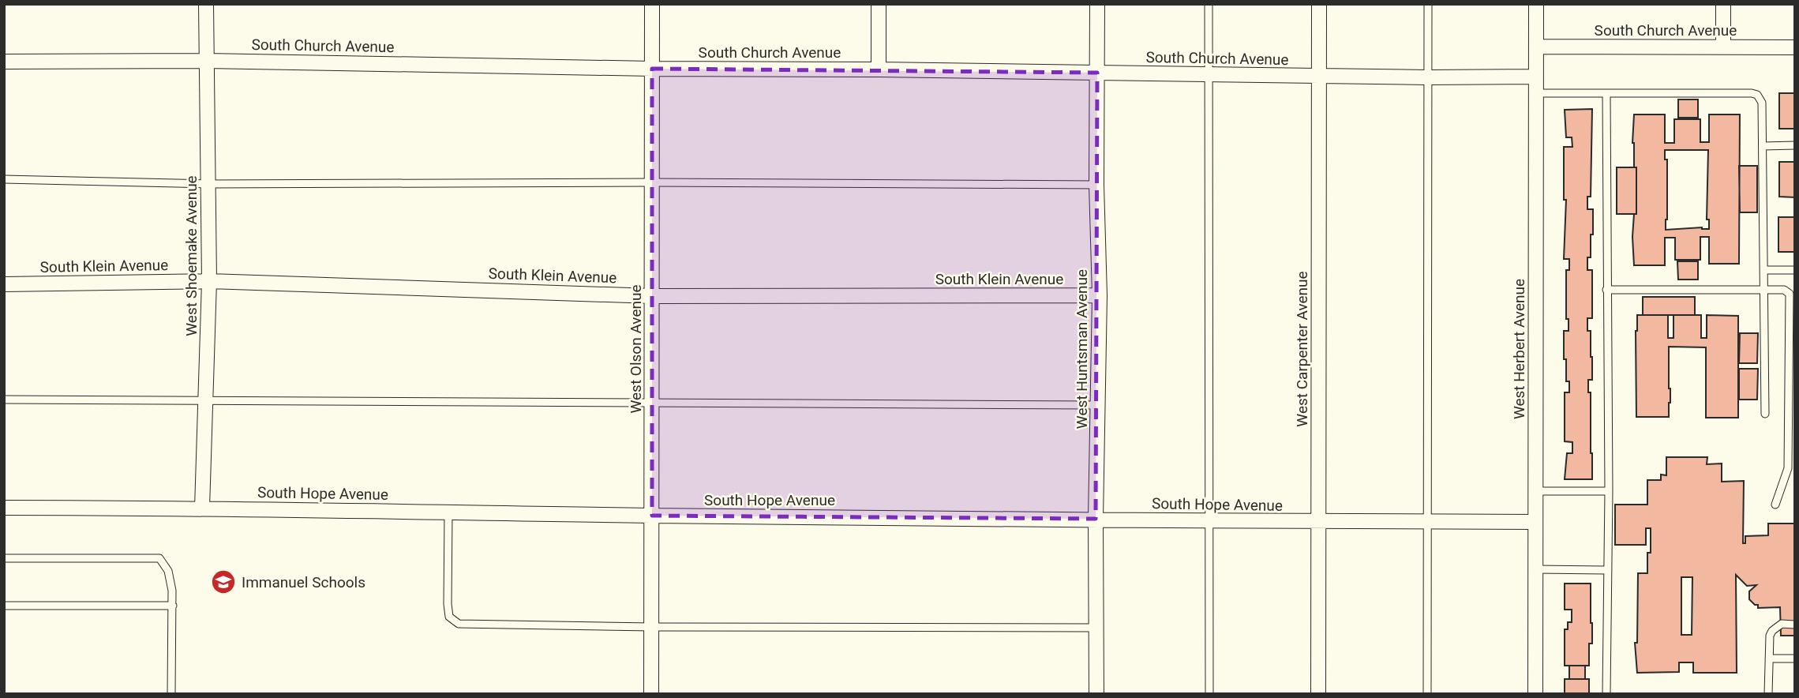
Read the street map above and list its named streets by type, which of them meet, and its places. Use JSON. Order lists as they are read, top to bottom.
{
  "streets": {
    "street": [
      "South Church Avenue",
      "West Shoemake Avenue",
      "South Klein Avenue",
      "West Olson Avenue",
      "West Huntsman Avenue",
      "West Carpenter Avenue",
      "West Herbert Avenue",
      "South Hope Avenue"
    ]
  },
  "crossings": [
    ["South Church Avenue", "West Shoemake Avenue"],
    ["South Church Avenue", "West Olson Avenue"],
    ["South Church Avenue", "West Huntsman Avenue"],
    ["South Church Avenue", "West Carpenter Avenue"],
    ["South Church Avenue", "West Herbert Avenue"],
    ["West Shoemake Avenue", "South Klein Avenue"],
    ["West Shoemake Avenue", "South Hope Avenue"],
    ["South Klein Avenue", "West Olson Avenue"],
    ["South Klein Avenue", "West Huntsman Avenue"],
    ["West Olson Avenue", "South Hope Avenue"],
    ["West Huntsman Avenue", "South Hope Avenue"],
    ["West Carpenter Avenue", "South Hope Avenue"],
    ["West Herbert Avenue", "South Hope Avenue"]
  ],
  "places": {
    "school or university": ["Immanuel Schools"]
  }
}
